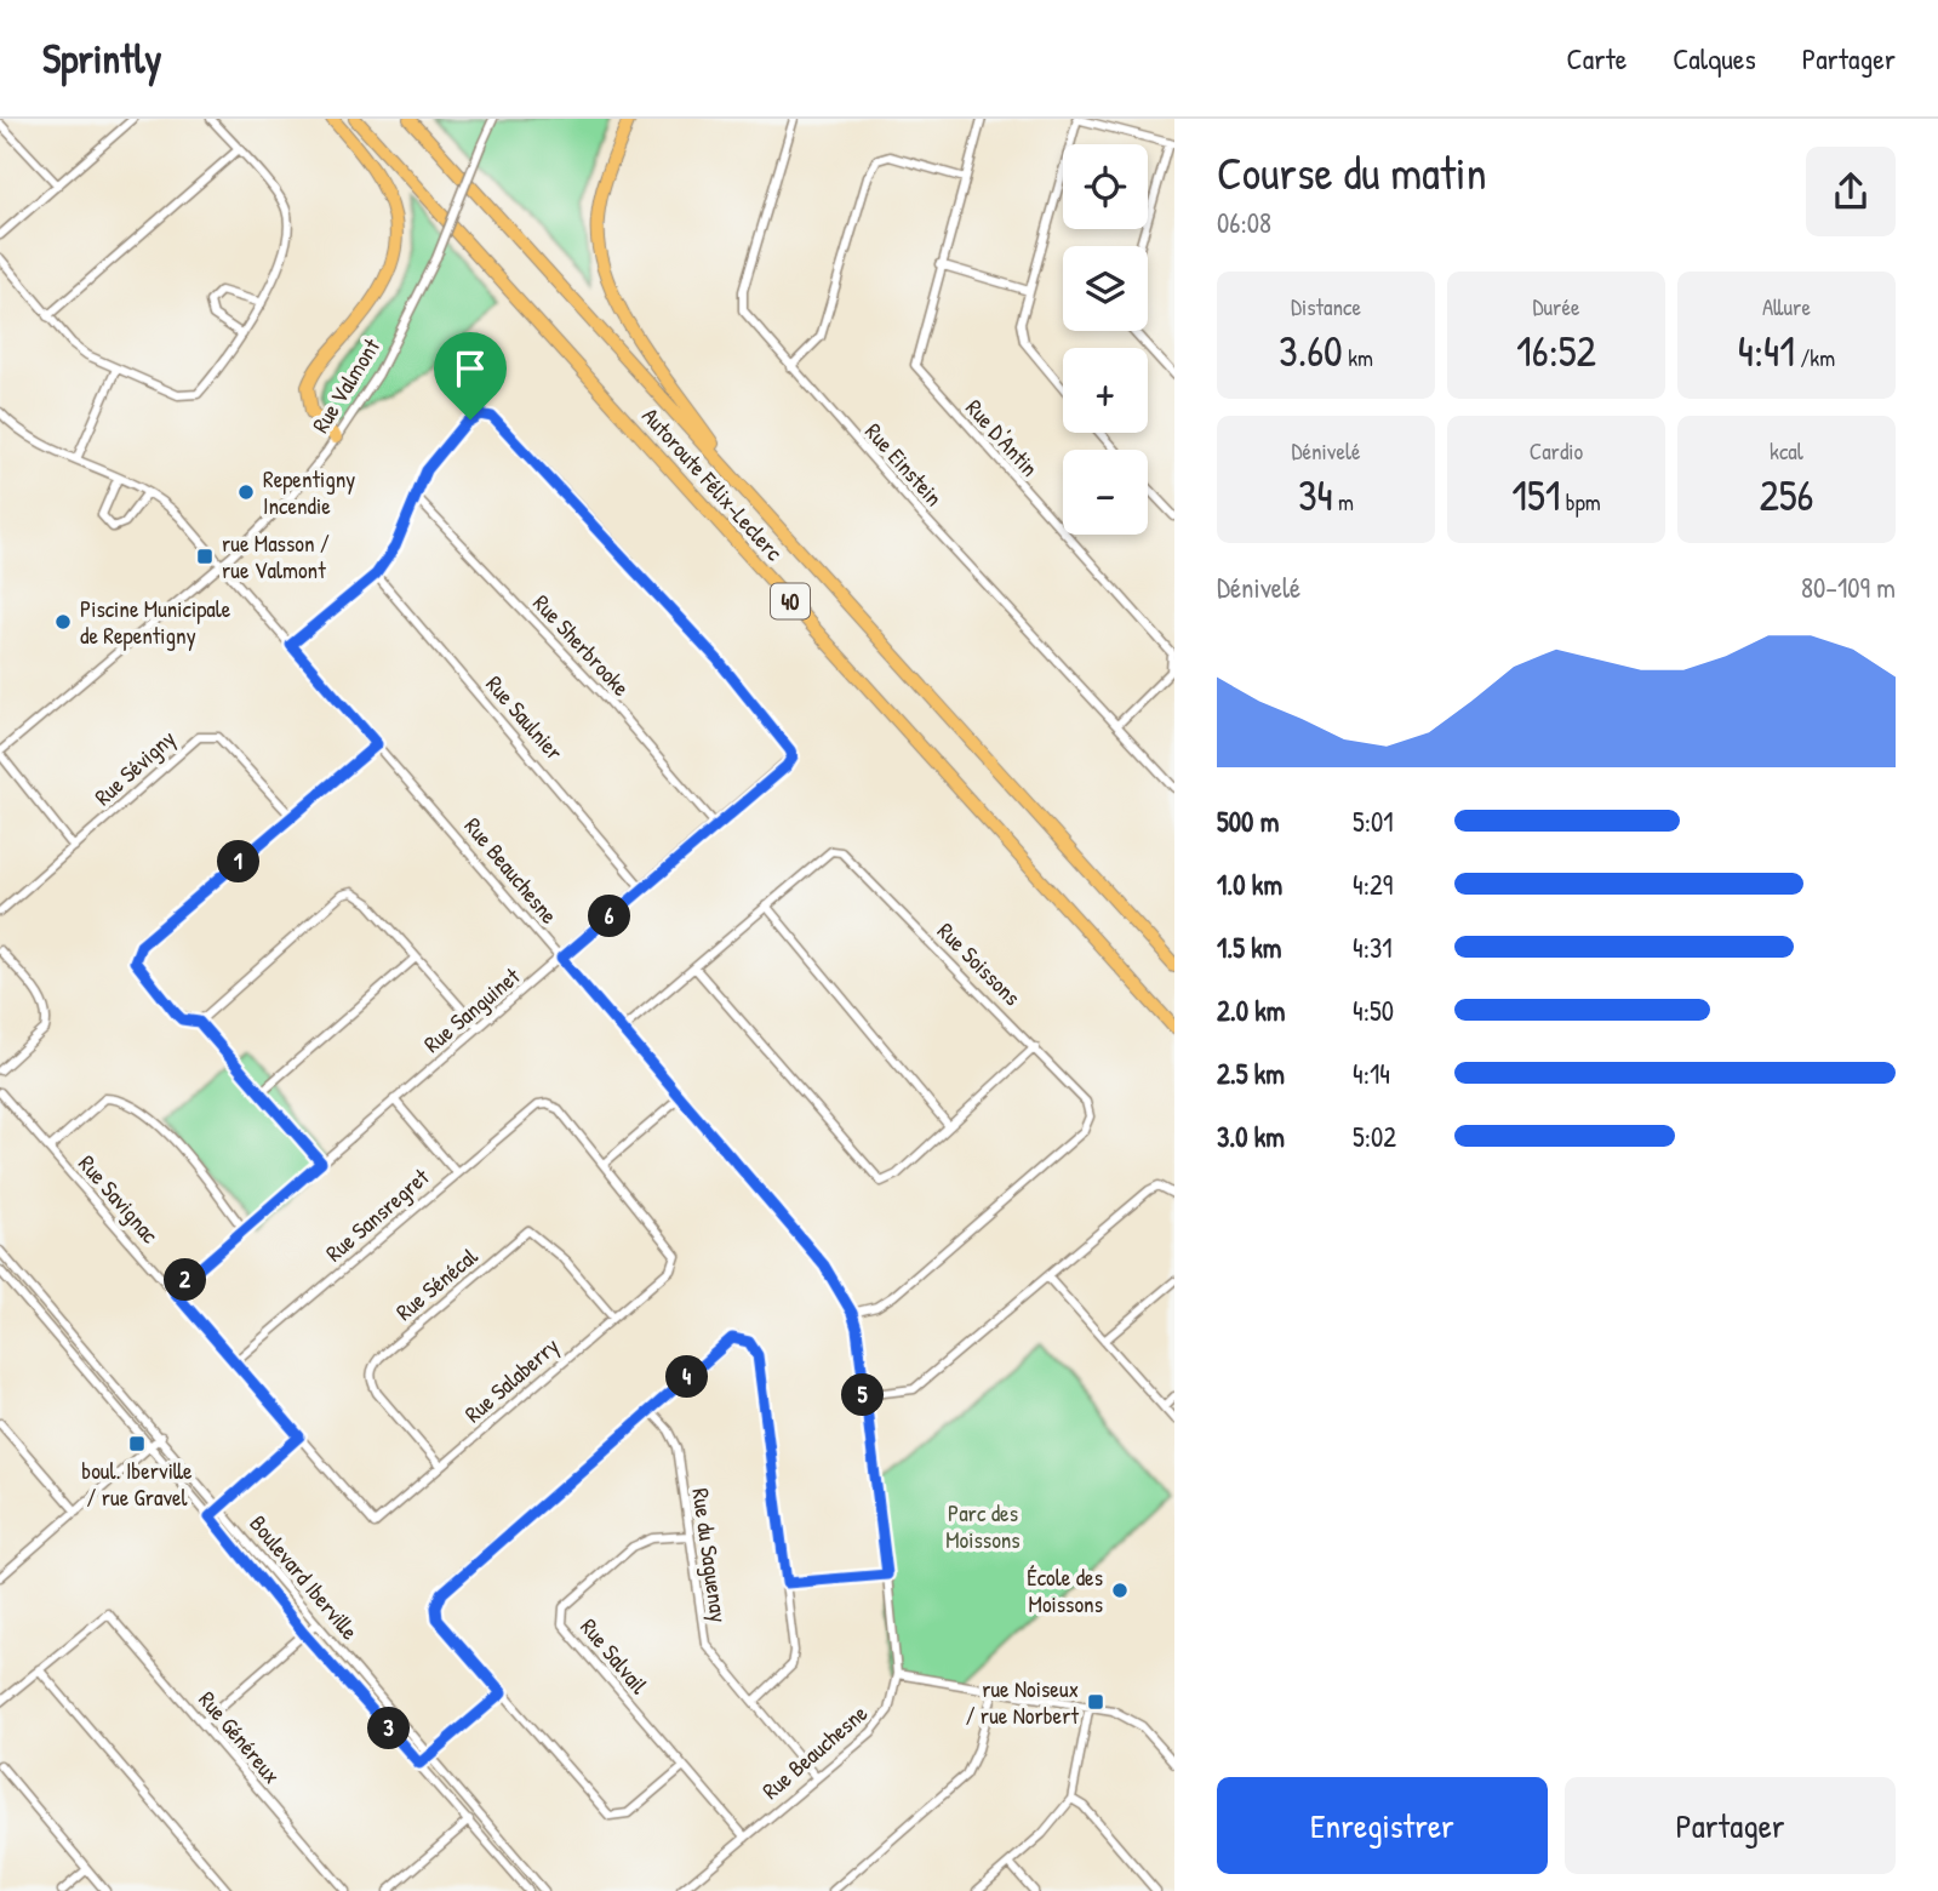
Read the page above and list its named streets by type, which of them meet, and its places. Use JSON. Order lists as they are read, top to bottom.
{
  "streets": {
    "highway": ["Autoroute Félix-Leclerc", "40"],
    "street": [
      "Rue Valmont",
      "Rue D'Antin",
      "Rue Einstein",
      "Rue Sherbrooke",
      "Rue Saulnier",
      "Rue Sévigny",
      "Rue Beauchesne",
      "Rue Soissons",
      "Rue Sanguinet",
      "Rue Savignac",
      "Rue Sansregret",
      "Rue Sénécal",
      "Rue Salaberry",
      "Rue du Saguenay",
      "Boulevard Iberville",
      "Rue Salvail",
      "Rue Généreux"
    ]
  },
  "crossings": [
    ["Rue Valmont", "Rue Beauchesne"],
    ["Rue D'Antin", "Rue Einstein"],
    ["Rue Sherbrooke", "Rue Sanguinet"],
    ["Rue Saulnier", "Rue Sanguinet"],
    ["Rue Beauchesne", "Rue Soissons"],
    ["Rue Beauchesne", "Rue Sanguinet"],
    ["Rue Beauchesne", "Rue du Saguenay"],
    ["Rue Beauchesne", "Rue Salvail"],
    ["Rue Sanguinet", "Rue Savignac"],
    ["Rue Savignac", "Rue Sansregret"],
    ["Rue Savignac", "Rue Salaberry"],
    ["Rue Sansregret", "Rue Salaberry"],
    ["Rue Sénécal", "Rue Salaberry"],
    ["Rue du Saguenay", "Rue Salvail"]
  ],
  "parks": ["Parc des Moissons"],
  "places": {
    "other": ["Repentigny Incendie", "Piscine Municipale de Repentigny", "École des Moissons"],
    "transit": ["rue Masson / rue Valmont", "boul. Iberville / rue Gravel", "rue Noiseux / rue Norbert"]
  },
  "page": {
    "header": "Sprintly",
    "nav": ["Carte", "Calques", "Partager"],
    "heading": ["Course du matin", "06:08"],
    "map_buttons": ["+", "−"],
    "stats": [
      ["Distance", "3.60 km"],
      ["Durée", "16:52"],
      ["Allure", "4:41 /km"],
      ["Dénivelé", "34 m"],
      ["Cardio", "151 bpm"],
      ["kcal", "256"]
    ],
    "chart": ["Dénivelé", "80–109 m"],
    "list": [
      {
        "name": "500 m",
        "note": "5:01"
      },
      {
        "name": "1.0 km",
        "note": "4:29"
      },
      {
        "name": "1.5 km",
        "note": "4:31"
      },
      {
        "name": "2.0 km",
        "note": "4:50"
      },
      {
        "name": "2.5 km",
        "note": "4:14"
      },
      {
        "name": "3.0 km",
        "note": "5:02"
      }
    ],
    "pins": [
      "1",
      "6",
      "2",
      "4",
      "5",
      "3"
    ],
    "buttons": ["Enregistrer", "Partager"]
  }
}
